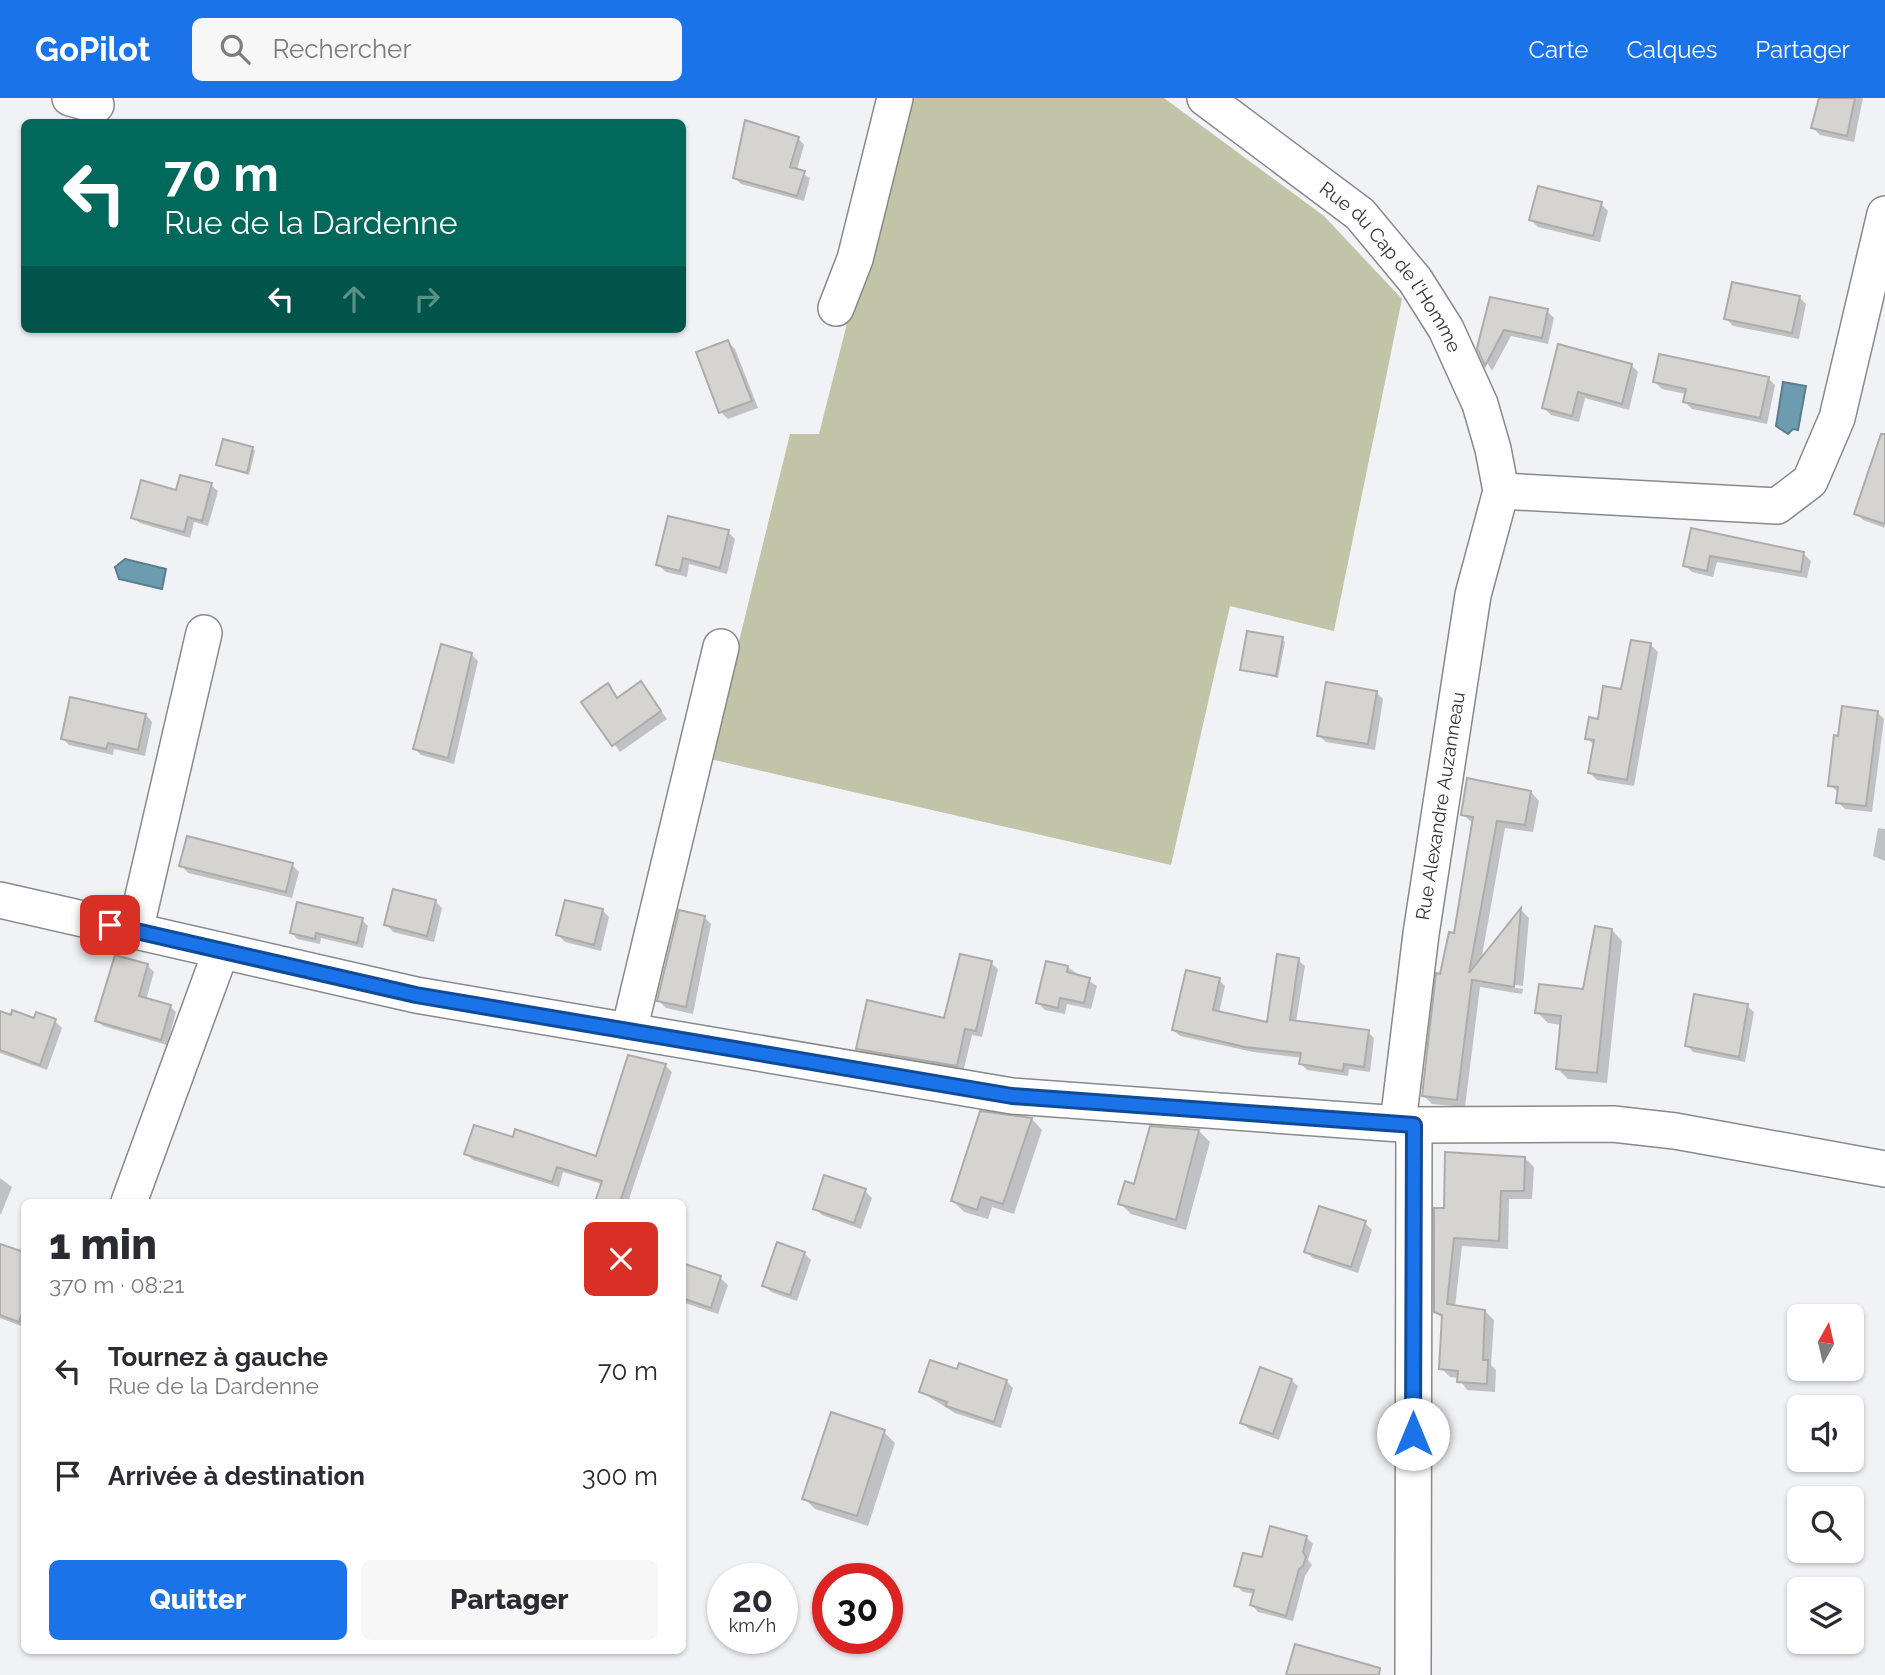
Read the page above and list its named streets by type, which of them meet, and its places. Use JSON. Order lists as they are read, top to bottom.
{
  "streets": {
    "street": ["Rue du Cap de l'Homme", "Rue Alexandre Auzanneau"]
  },
  "crossings": [
    ["Rue du Cap de l'Homme", "Rue Alexandre Auzanneau"]
  ],
  "north": "top",
  "page": {
    "header": "GoPilot",
    "search": "Rechercher",
    "nav": ["Carte", "Calques", "Partager"],
    "turn": ["70 m", "Rue de la Dardenne"],
    "heading": ["1 min", "370 m · 08:21"],
    "list": [
      {
        "name": "Tournez à gauche",
        "note": "Rue de la Dardenne",
        "value": "70 m"
      },
      {
        "name": "Arrivée à destination",
        "value": "300 m"
      }
    ],
    "buttons": ["Quitter", "Partager"],
    "speed": "20 km/h",
    "limit": "30"
  }
}
